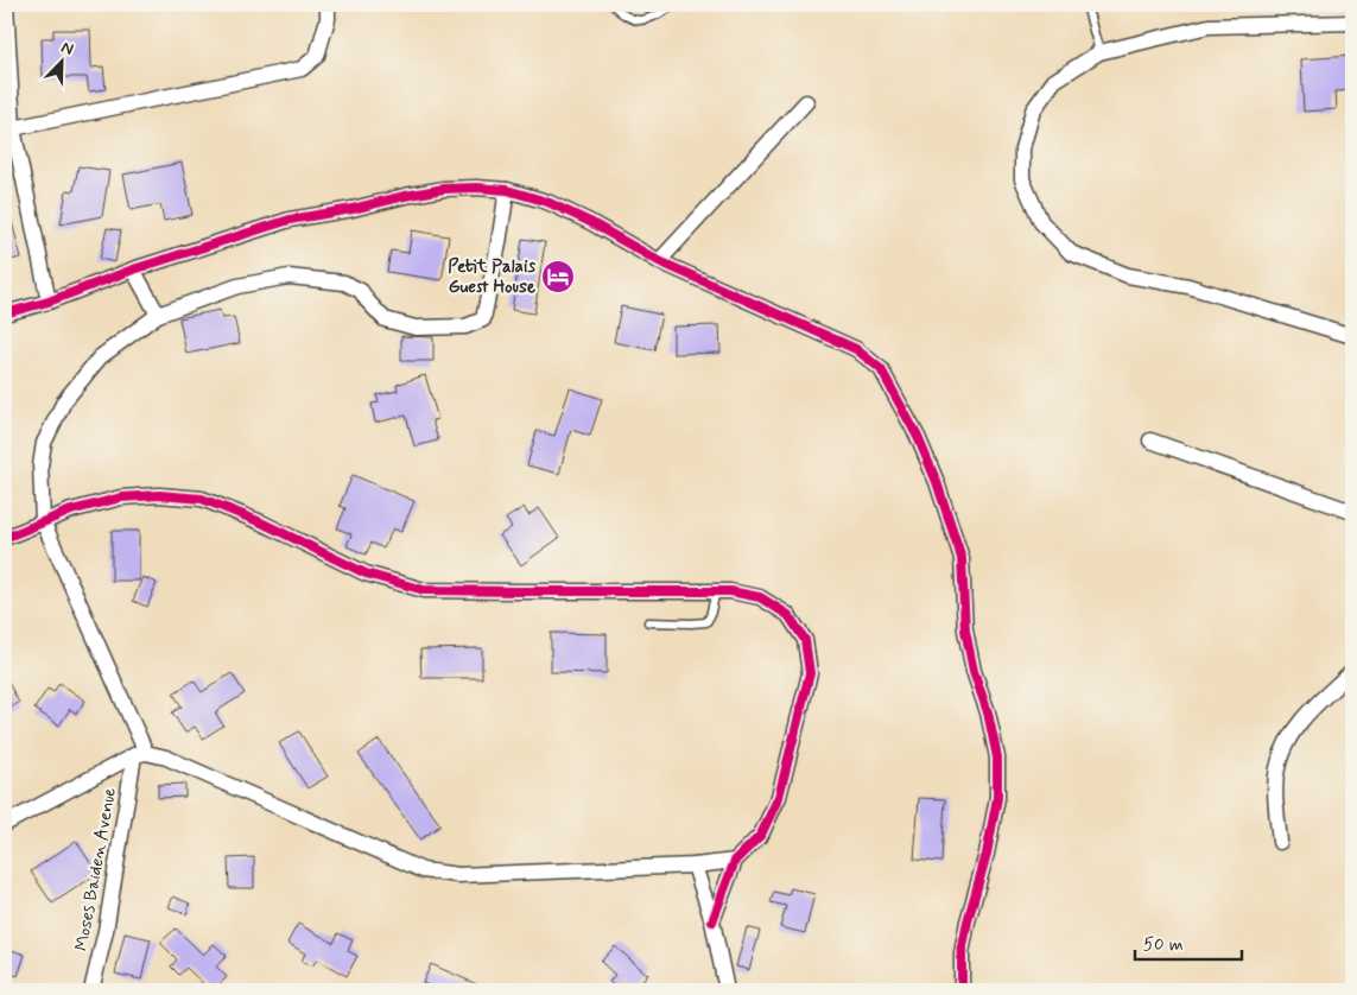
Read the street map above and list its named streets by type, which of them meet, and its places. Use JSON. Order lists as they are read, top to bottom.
{
  "streets": {
    "street": ["Moses Baiden Avenue"]
  },
  "places": {
    "hotel": ["Petit Palais Guest House"]
  },
  "scale_bar": "50 m",
  "north": "top right"
}
